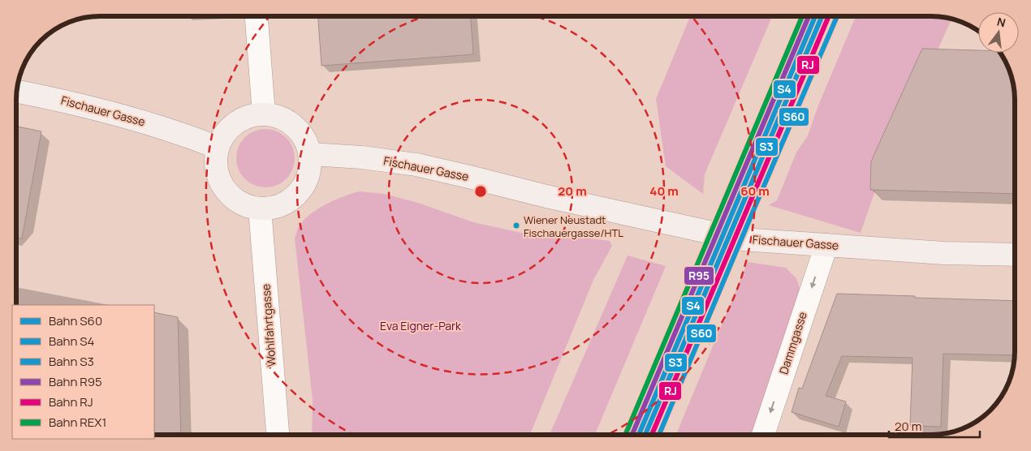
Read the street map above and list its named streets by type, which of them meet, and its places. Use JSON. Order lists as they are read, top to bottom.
{
  "streets": {
    "main road": ["Fischauer Gasse"],
    "street": ["Wohlfahrtgasse", "Dammgasse"]
  },
  "crossings": [
    ["Fischauer Gasse", "Wohlfahrtgasse"],
    ["Fischauer Gasse", "Dammgasse"]
  ],
  "one_way": ["Dammgasse"],
  "parks": ["Eva Eigner-Park"],
  "places": ["Wiener Neustadt Fischauergasse/HTL"],
  "lines": [
    "rail line S60",
    "rail line S4",
    "rail line S3",
    "rail line R95",
    "rail line RJ",
    "rail line REX1"
  ],
  "legend": [
    "Bahn S60",
    "Bahn S4",
    "Bahn S3",
    "Bahn R95",
    "Bahn RJ",
    "Bahn REX1"
  ],
  "scale_bar": "20 m",
  "north": "top",
  "rings": ["20 m", "40 m", "60 m"]
}
